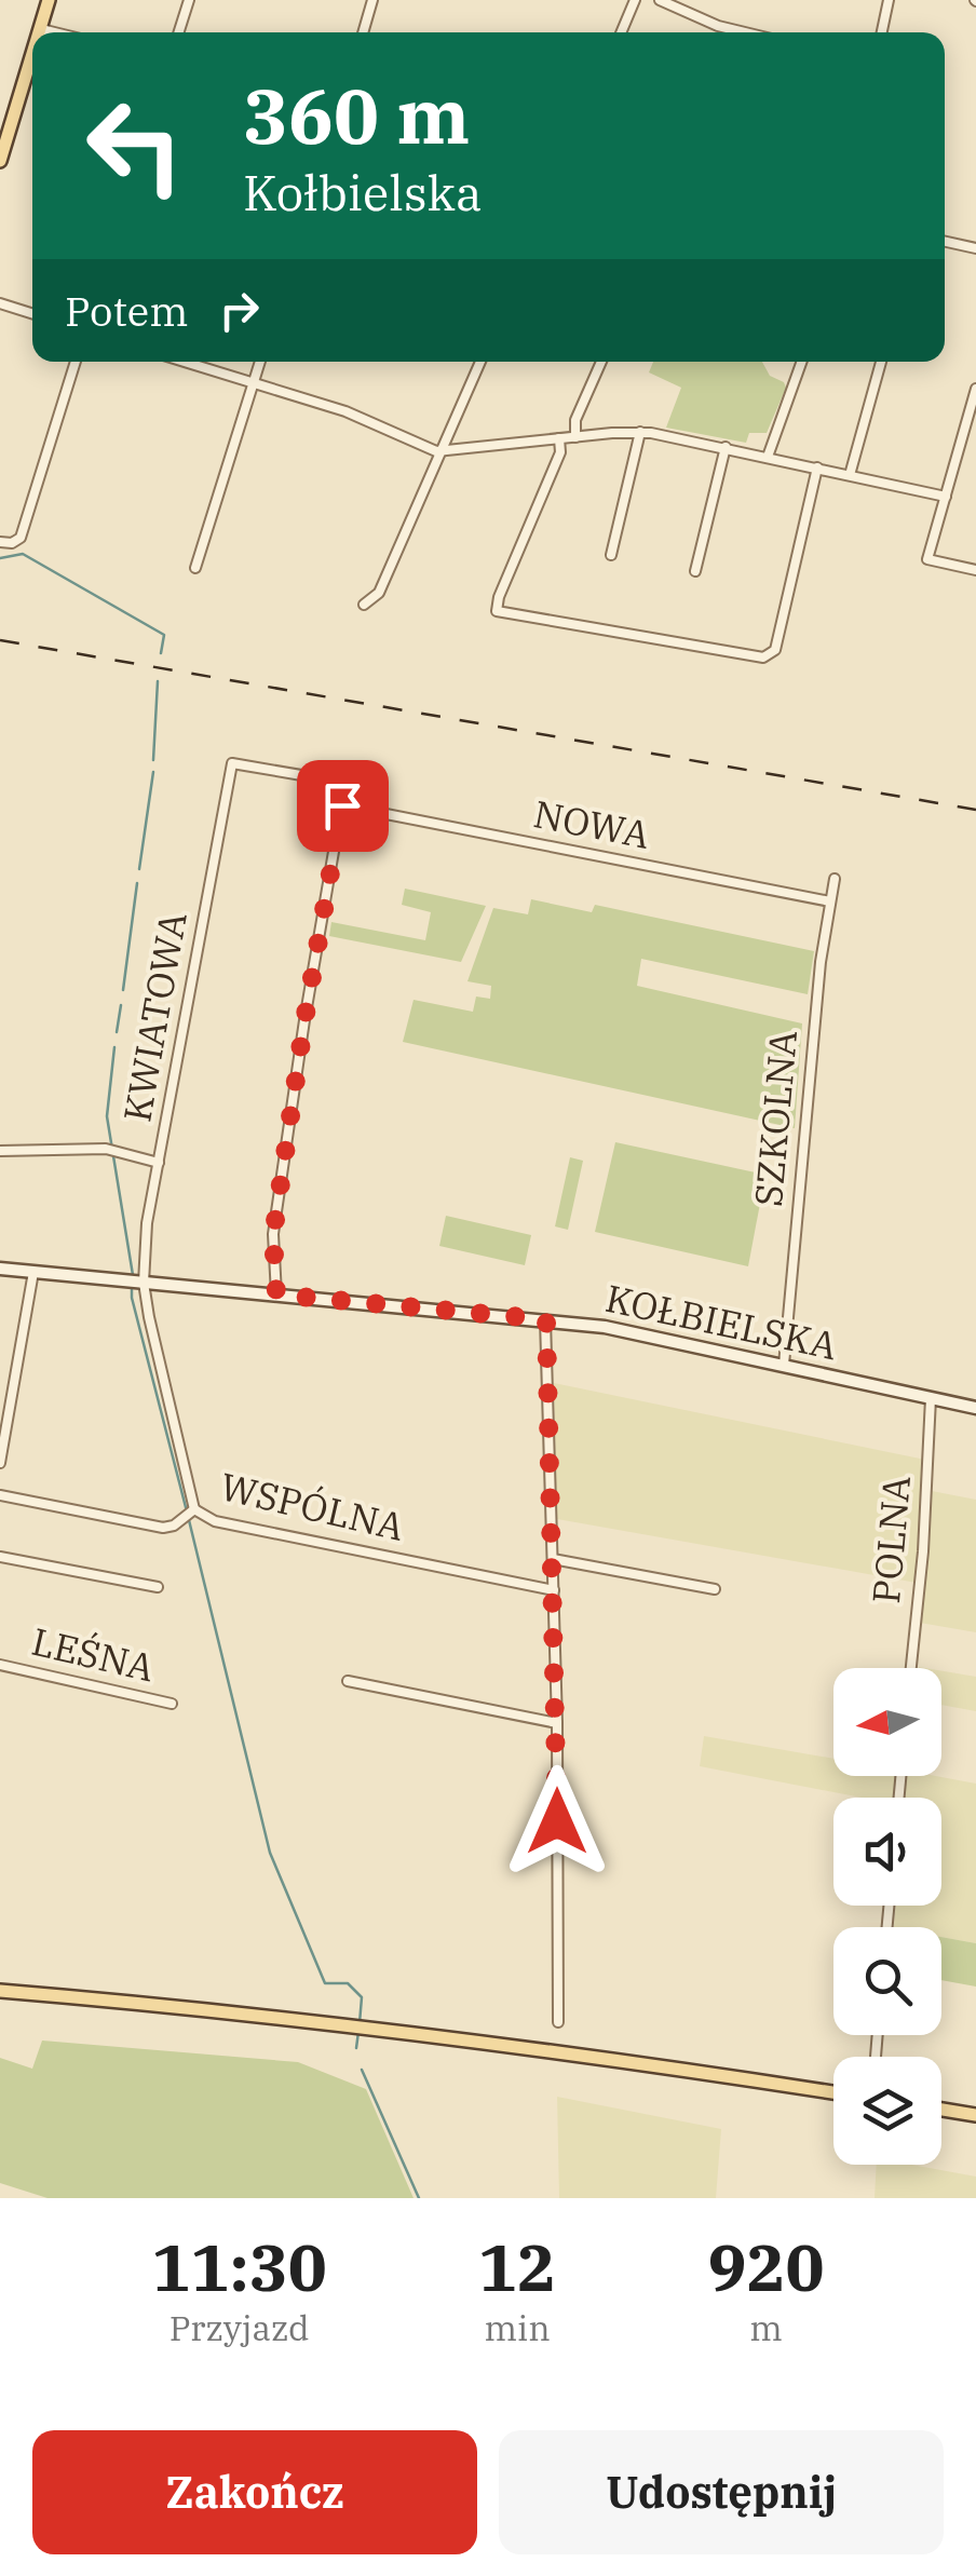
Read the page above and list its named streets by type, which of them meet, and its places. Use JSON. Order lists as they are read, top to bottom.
{
  "streets": {
    "street": [
      "NOWA",
      "KWIATOWA",
      "SZKOLNA",
      "KOŁBIELSKA",
      "WSPÓLNA",
      "POLNA",
      "LEŚNA"
    ]
  },
  "crossings": [
    ["NOWA", "KWIATOWA"],
    ["NOWA", "SZKOLNA"],
    ["KWIATOWA", "KOŁBIELSKA"],
    ["KWIATOWA", "WSPÓLNA"],
    ["SZKOLNA", "KOŁBIELSKA"],
    ["KOŁBIELSKA", "POLNA"]
  ],
  "north": "left",
  "page": {
    "turn": ["360 m", "Kołbielska"],
    "then": "Potem",
    "eta": [
      "11:30",
      "Przyjazd",
      "12",
      "min",
      "920",
      "m"
    ],
    "buttons": ["Zakończ", "Udostępnij"]
  }
}
